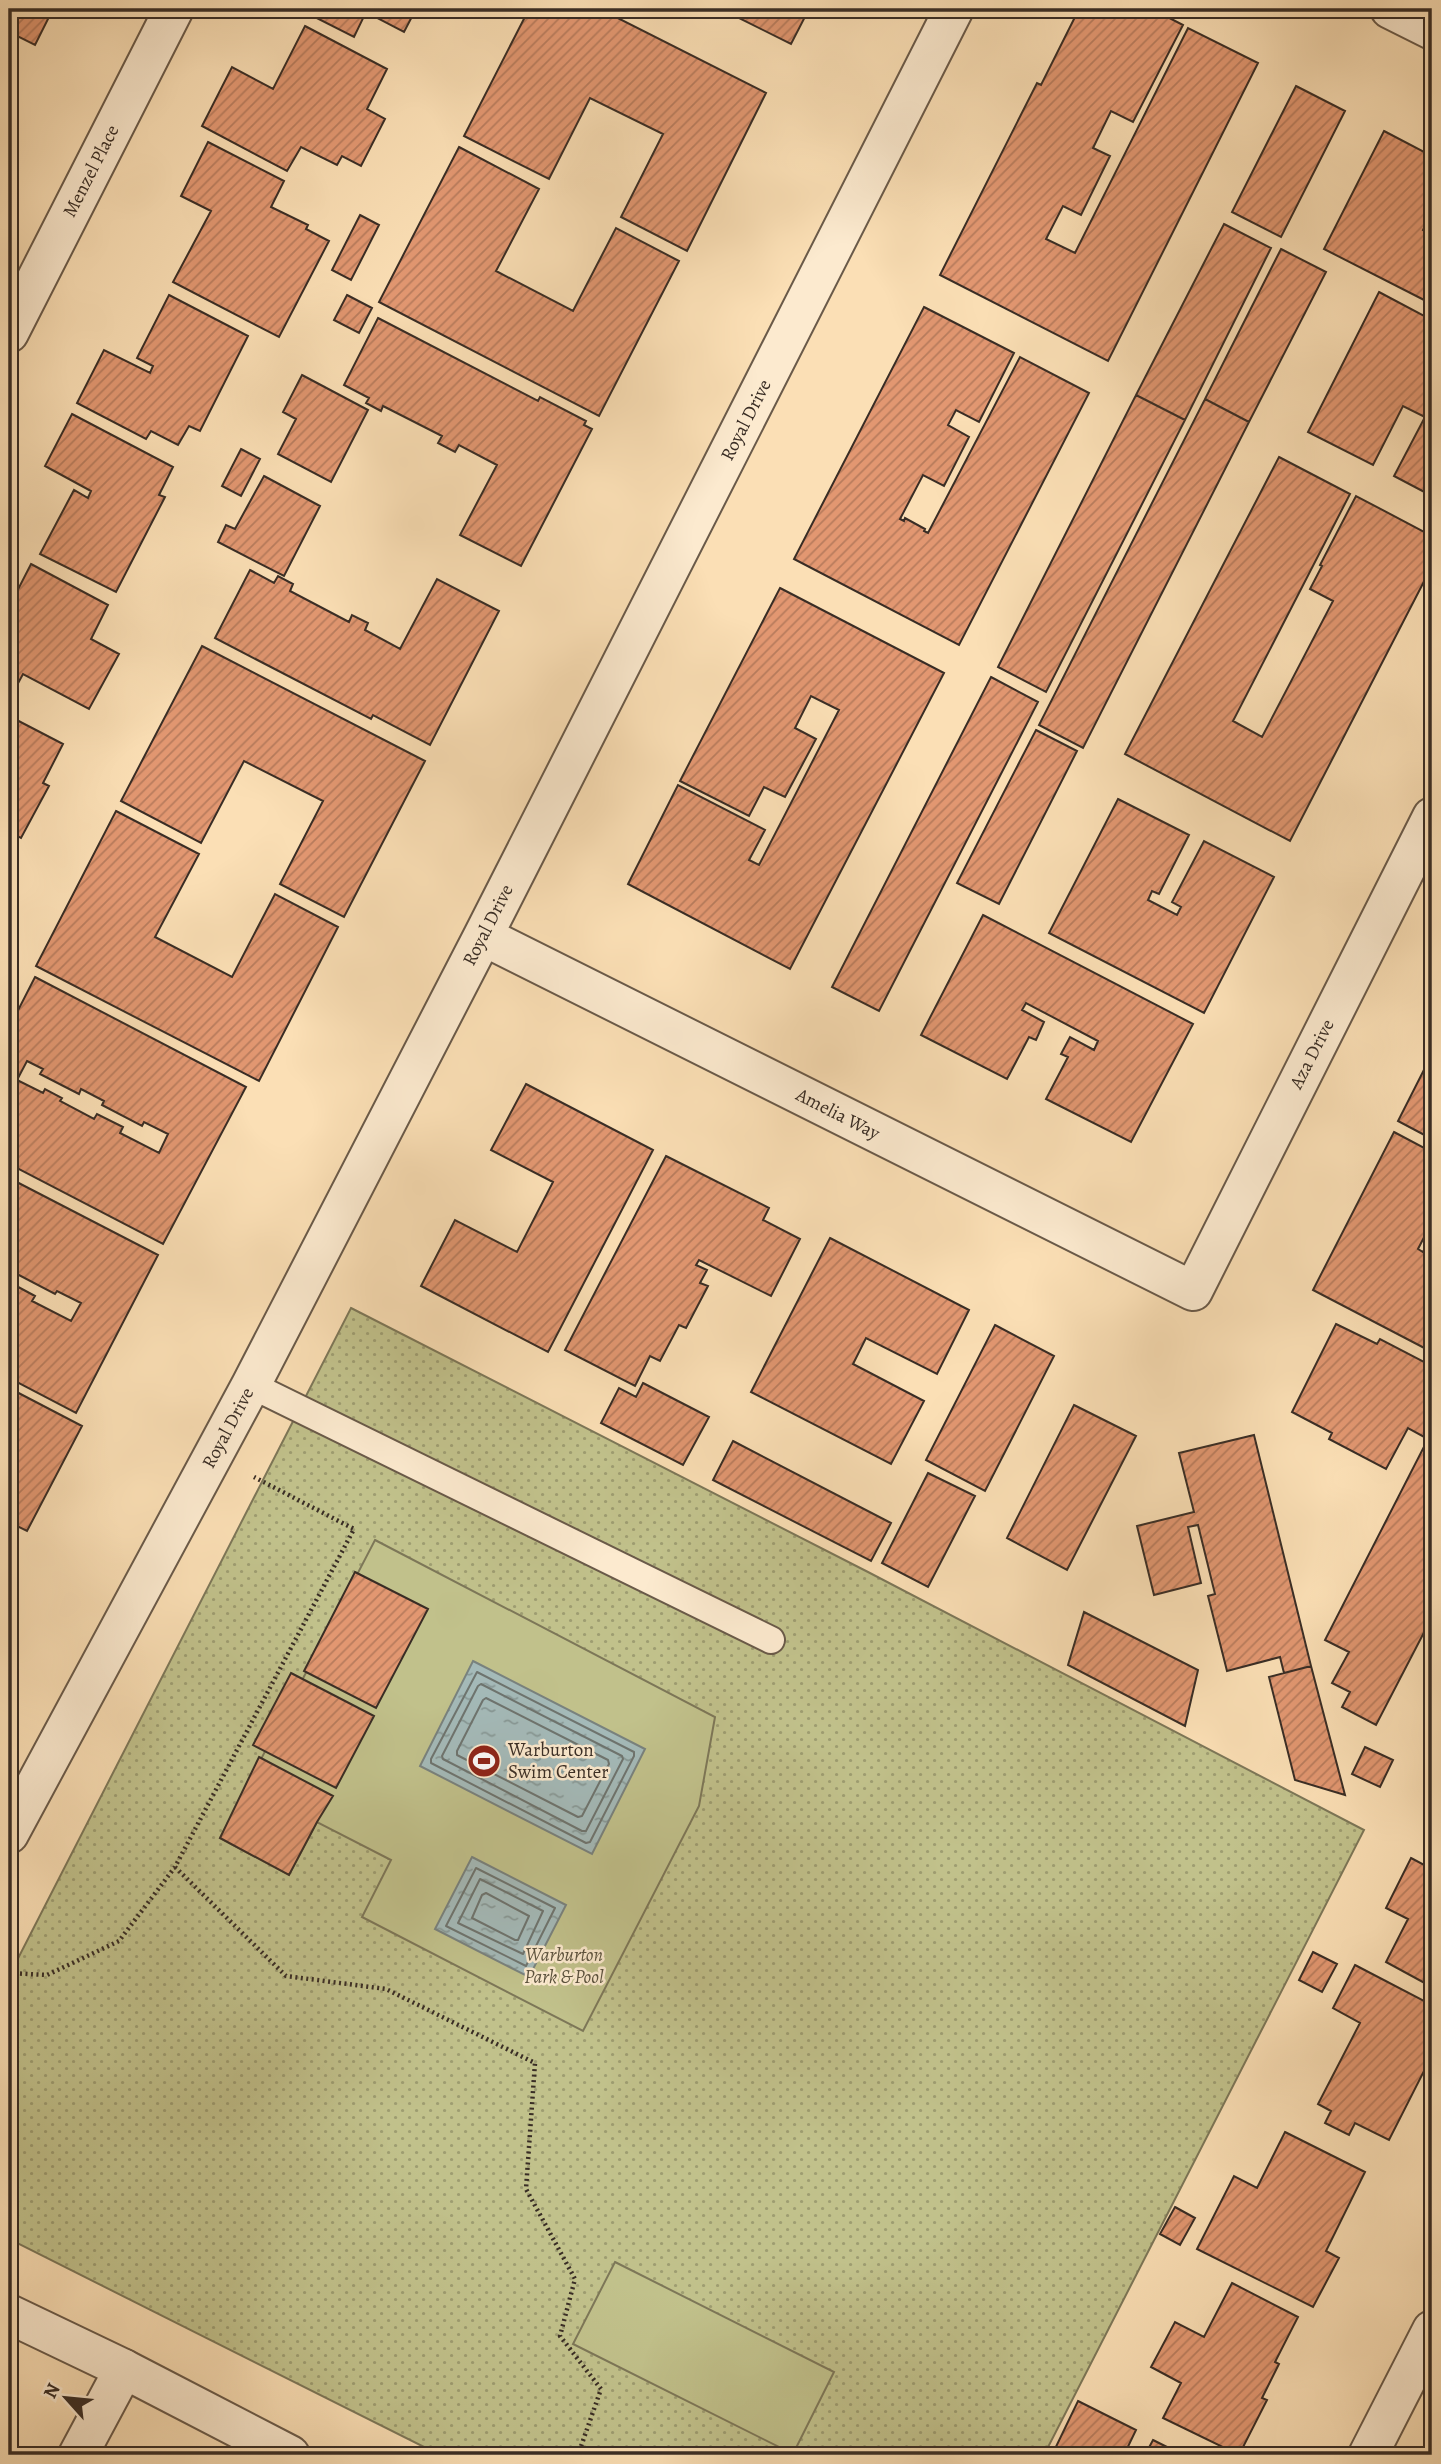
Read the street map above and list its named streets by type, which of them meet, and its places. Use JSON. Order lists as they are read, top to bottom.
{
  "streets": {
    "street": [
      "Menzel Place",
      "Royal Drive",
      "Aza Drive",
      "Amelia Way"
    ]
  },
  "crossings": [
    ["Royal Drive", "Amelia Way"],
    ["Aza Drive", "Amelia Way"]
  ],
  "parks": ["Warburton Park & Pool"],
  "places": {
    "sports": ["Warburton Swim Center"]
  },
  "north": "top left"
}
